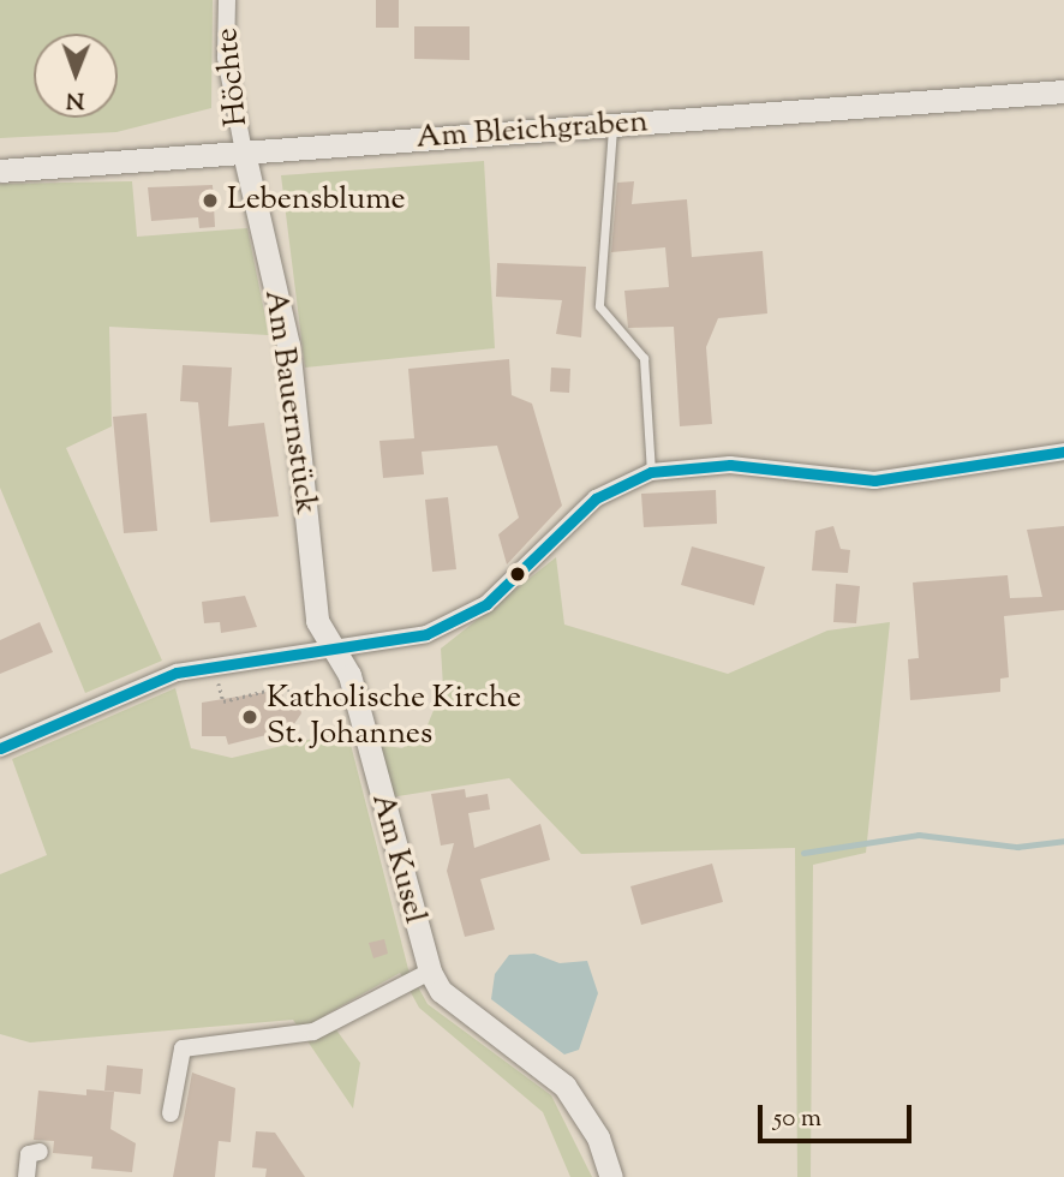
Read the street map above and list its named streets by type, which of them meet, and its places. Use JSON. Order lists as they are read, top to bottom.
{
  "streets": {
    "street": [
      "Höchte",
      "Am Bleichgraben",
      "Am Bauernstück",
      "Am Kusel"
    ]
  },
  "crossings": [
    ["Höchte", "Am Bleichgraben"],
    ["Höchte", "Am Bauernstück"],
    ["Am Bleichgraben", "Am Bauernstück"],
    ["Am Bauernstück", "Am Kusel"]
  ],
  "places": ["Lebensblume", "Katholische Kirche St. Johannes"],
  "scale_bar": "50 m",
  "north": "bottom"
}
